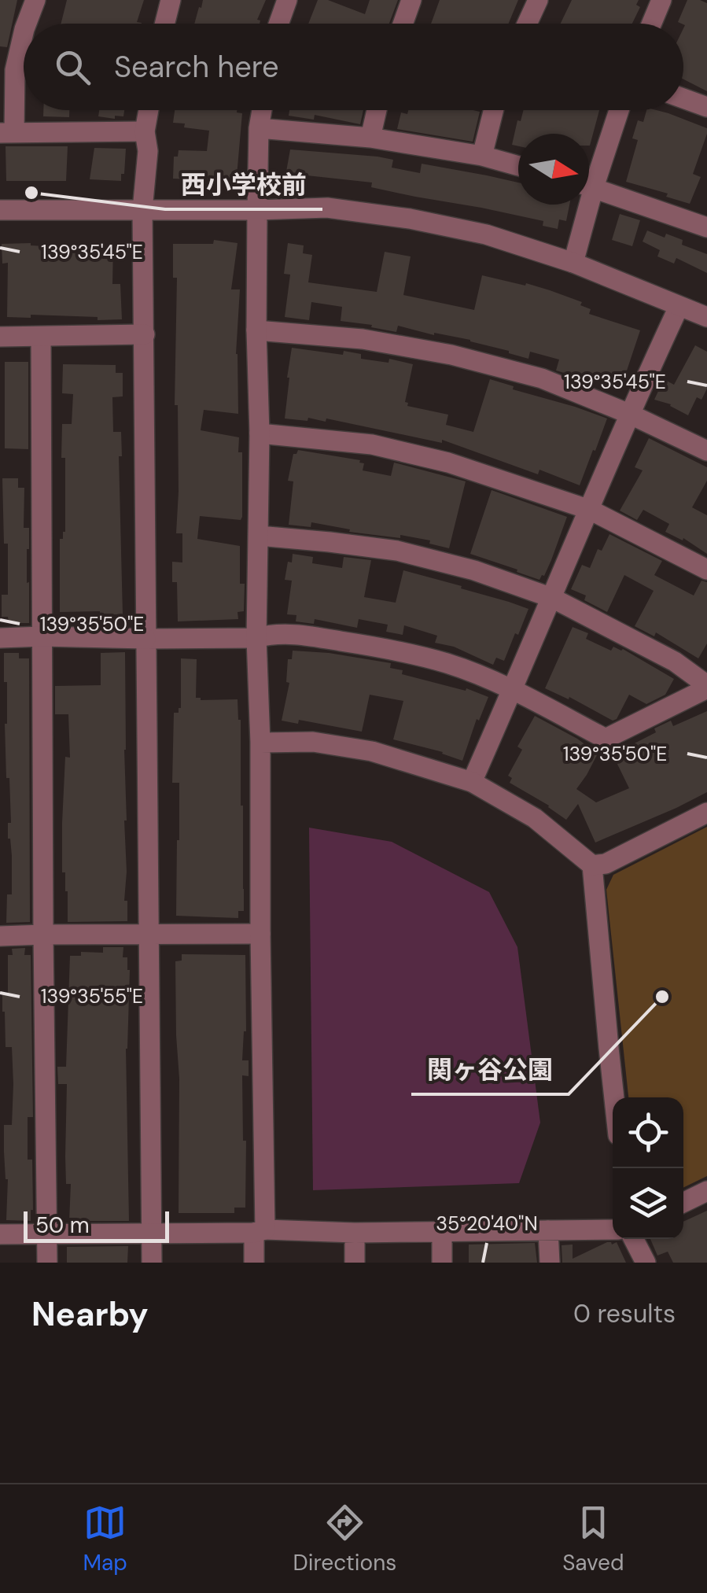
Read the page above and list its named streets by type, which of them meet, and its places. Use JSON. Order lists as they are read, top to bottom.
{
  "places": ["西小学校前", "関ヶ谷公園"],
  "scale_bar": "50 m",
  "north": "right",
  "page": {
    "search": "Search here",
    "scale": "50 m",
    "heading": ["Nearby", "0 results"],
    "nav": ["Map", "Directions", "Saved"]
  },
  "coordinates": [
    "139°35'45\"E",
    "139°35'50\"E",
    "139°35'55\"E",
    "35°20'40\"N"
  ]
}
